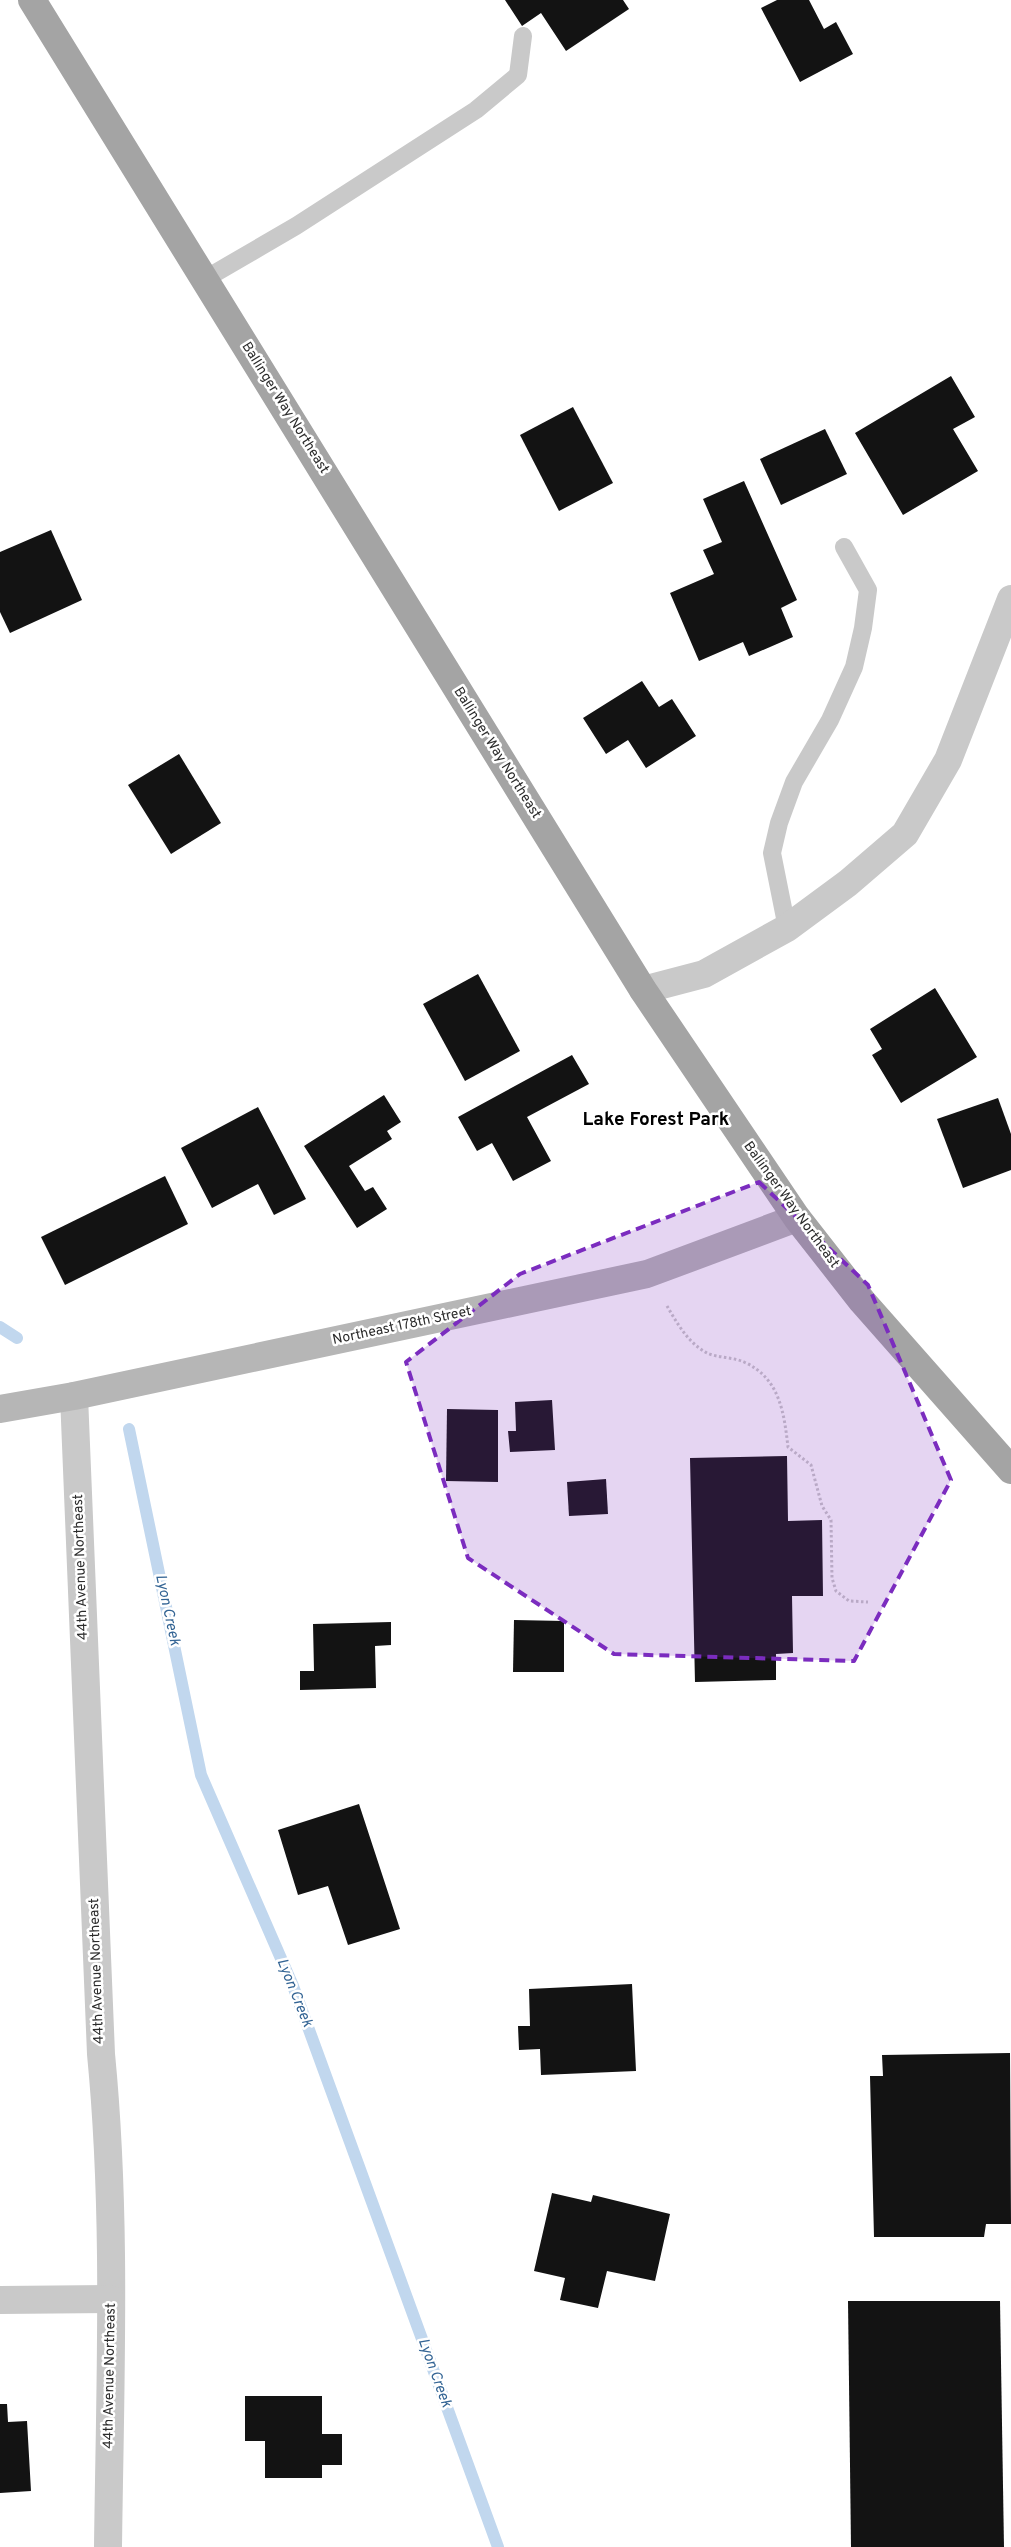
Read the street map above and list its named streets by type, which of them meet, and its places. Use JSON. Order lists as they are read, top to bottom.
{
  "streets": {
    "main road": ["Ballinger Way Northeast", "Northeast 178th Street"],
    "street": ["44th Avenue Northeast"]
  },
  "crossings": [
    ["Ballinger Way Northeast", "Northeast 178th Street"],
    ["Northeast 178th Street", "44th Avenue Northeast"]
  ],
  "districts": ["Lake Forest Park"],
  "water": ["Lyon Creek"]
}
